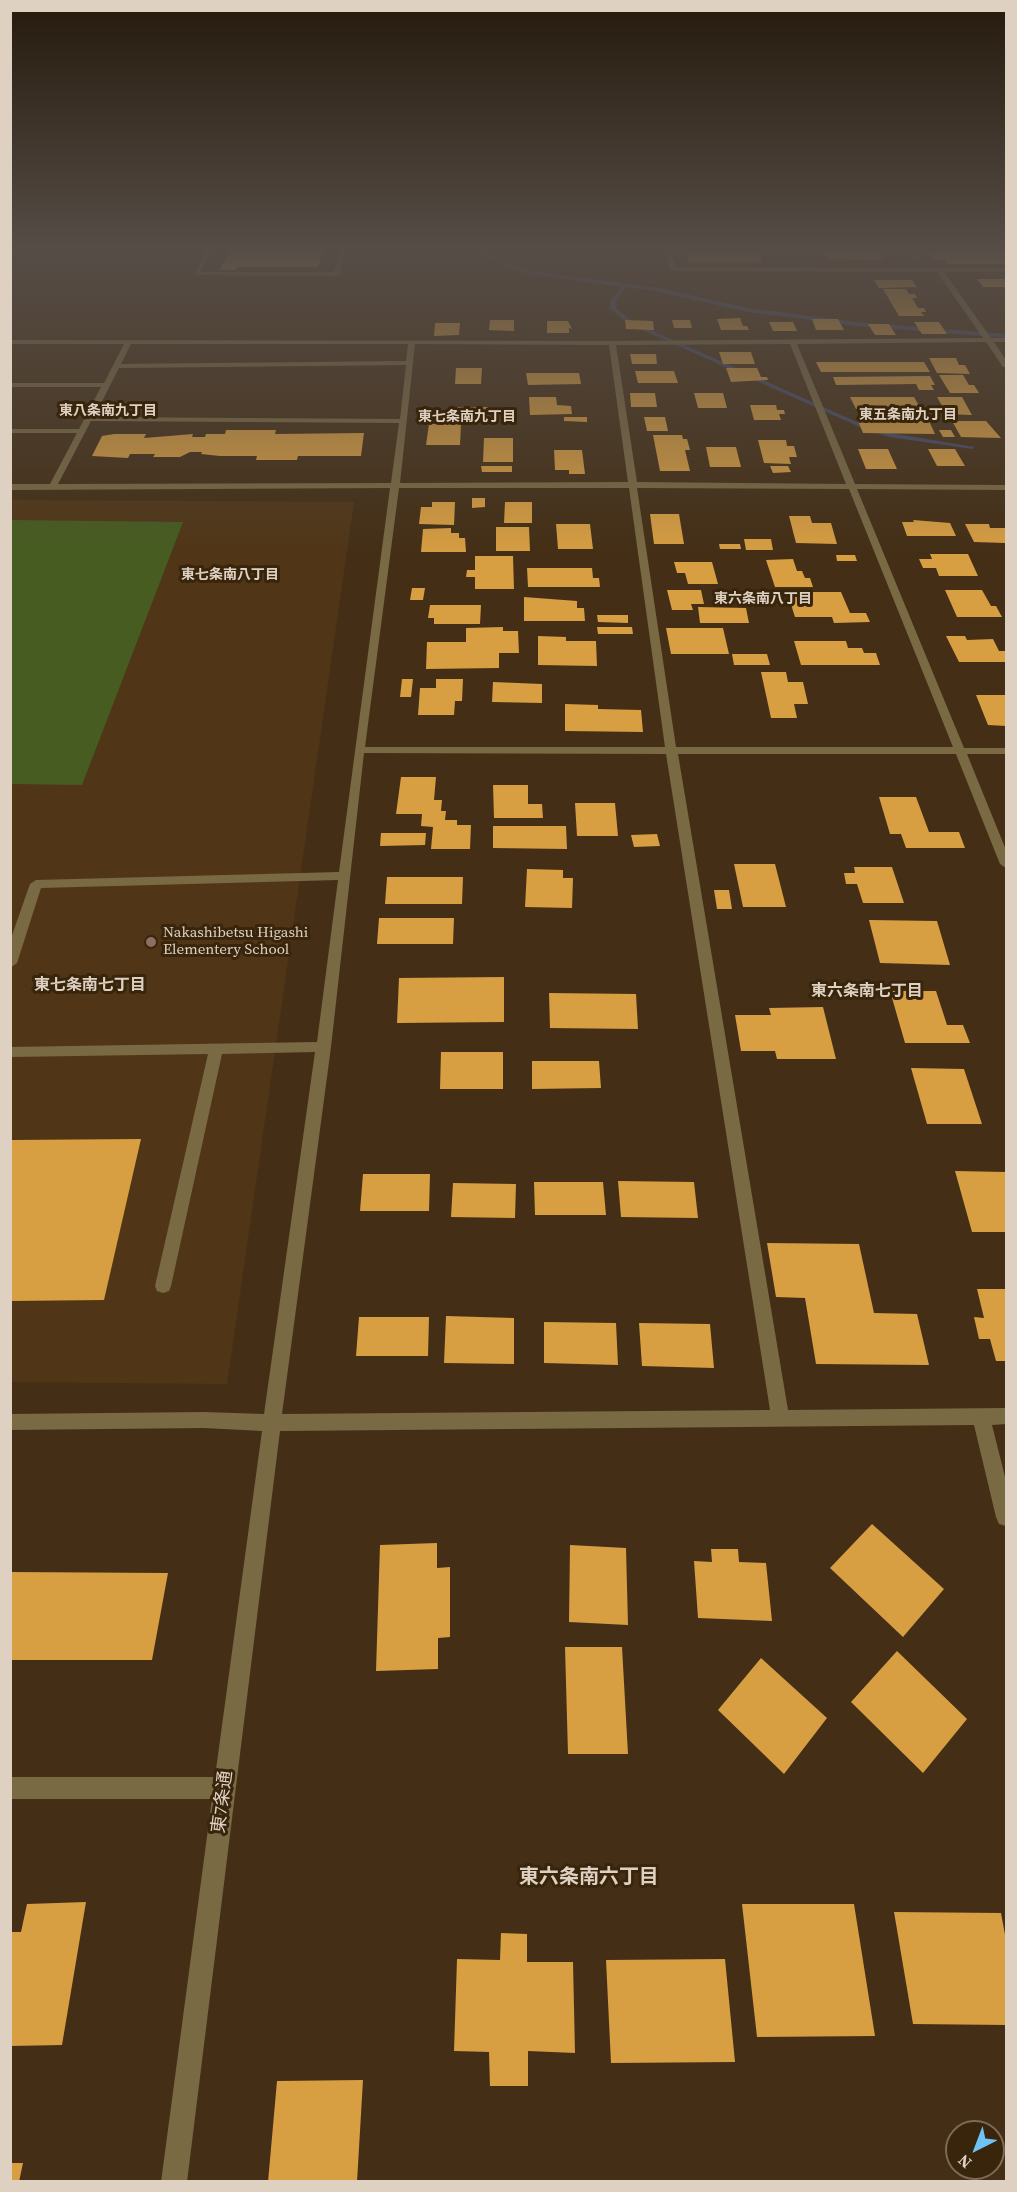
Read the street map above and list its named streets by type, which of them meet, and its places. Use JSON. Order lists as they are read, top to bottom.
{
  "streets": {
    "street": ["東7条通"]
  },
  "districts": [
    "東八条南九丁目",
    "東五条南九丁目",
    "東七条南九丁目",
    "東七条南八丁目",
    "東六条南八丁目",
    "東七条南七丁目",
    "東六条南七丁目",
    "東六条南六丁目"
  ],
  "places": ["Nakashibetsu Higashi Elementery School"],
  "north": "bottom left"
}
